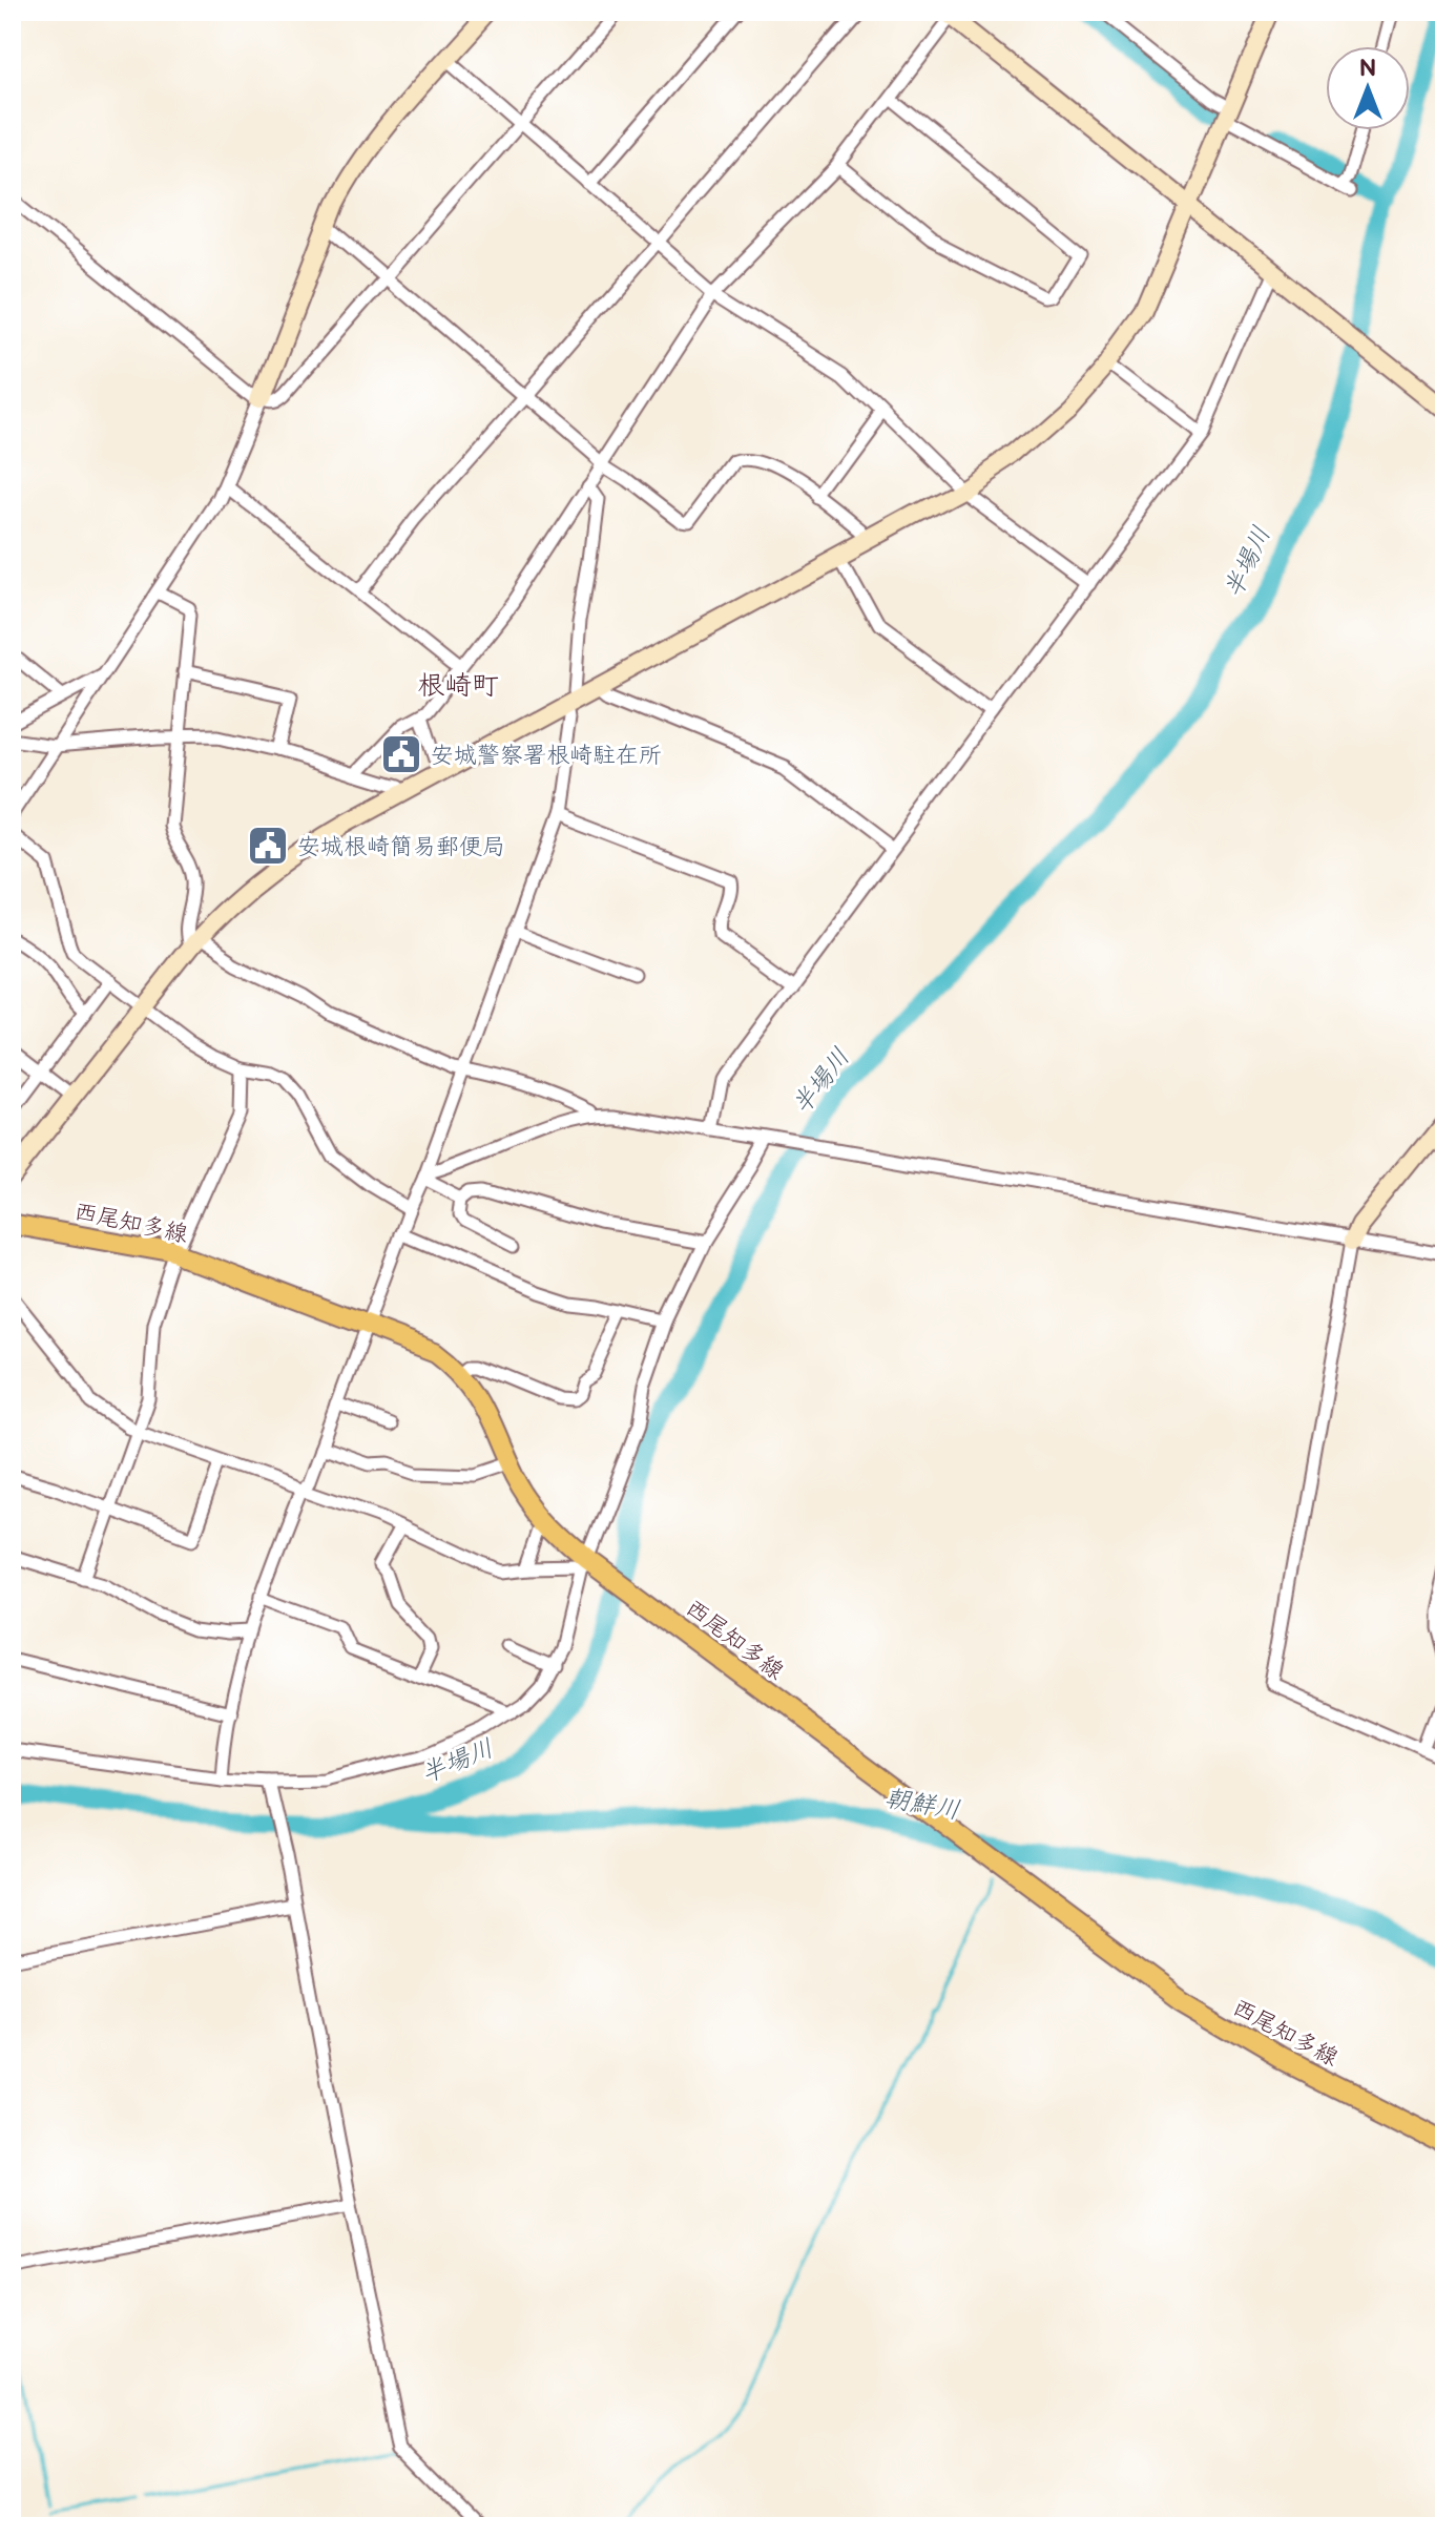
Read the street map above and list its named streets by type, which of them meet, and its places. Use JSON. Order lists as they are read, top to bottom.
{
  "streets": {
    "main road": ["西尾知多線"]
  },
  "districts": ["根崎町"],
  "water": ["半場川", "朝鮮川"],
  "places": {
    "public building": ["安城警察署根崎駐在所", "安城根崎簡易郵便局"]
  },
  "north": "top"
}
